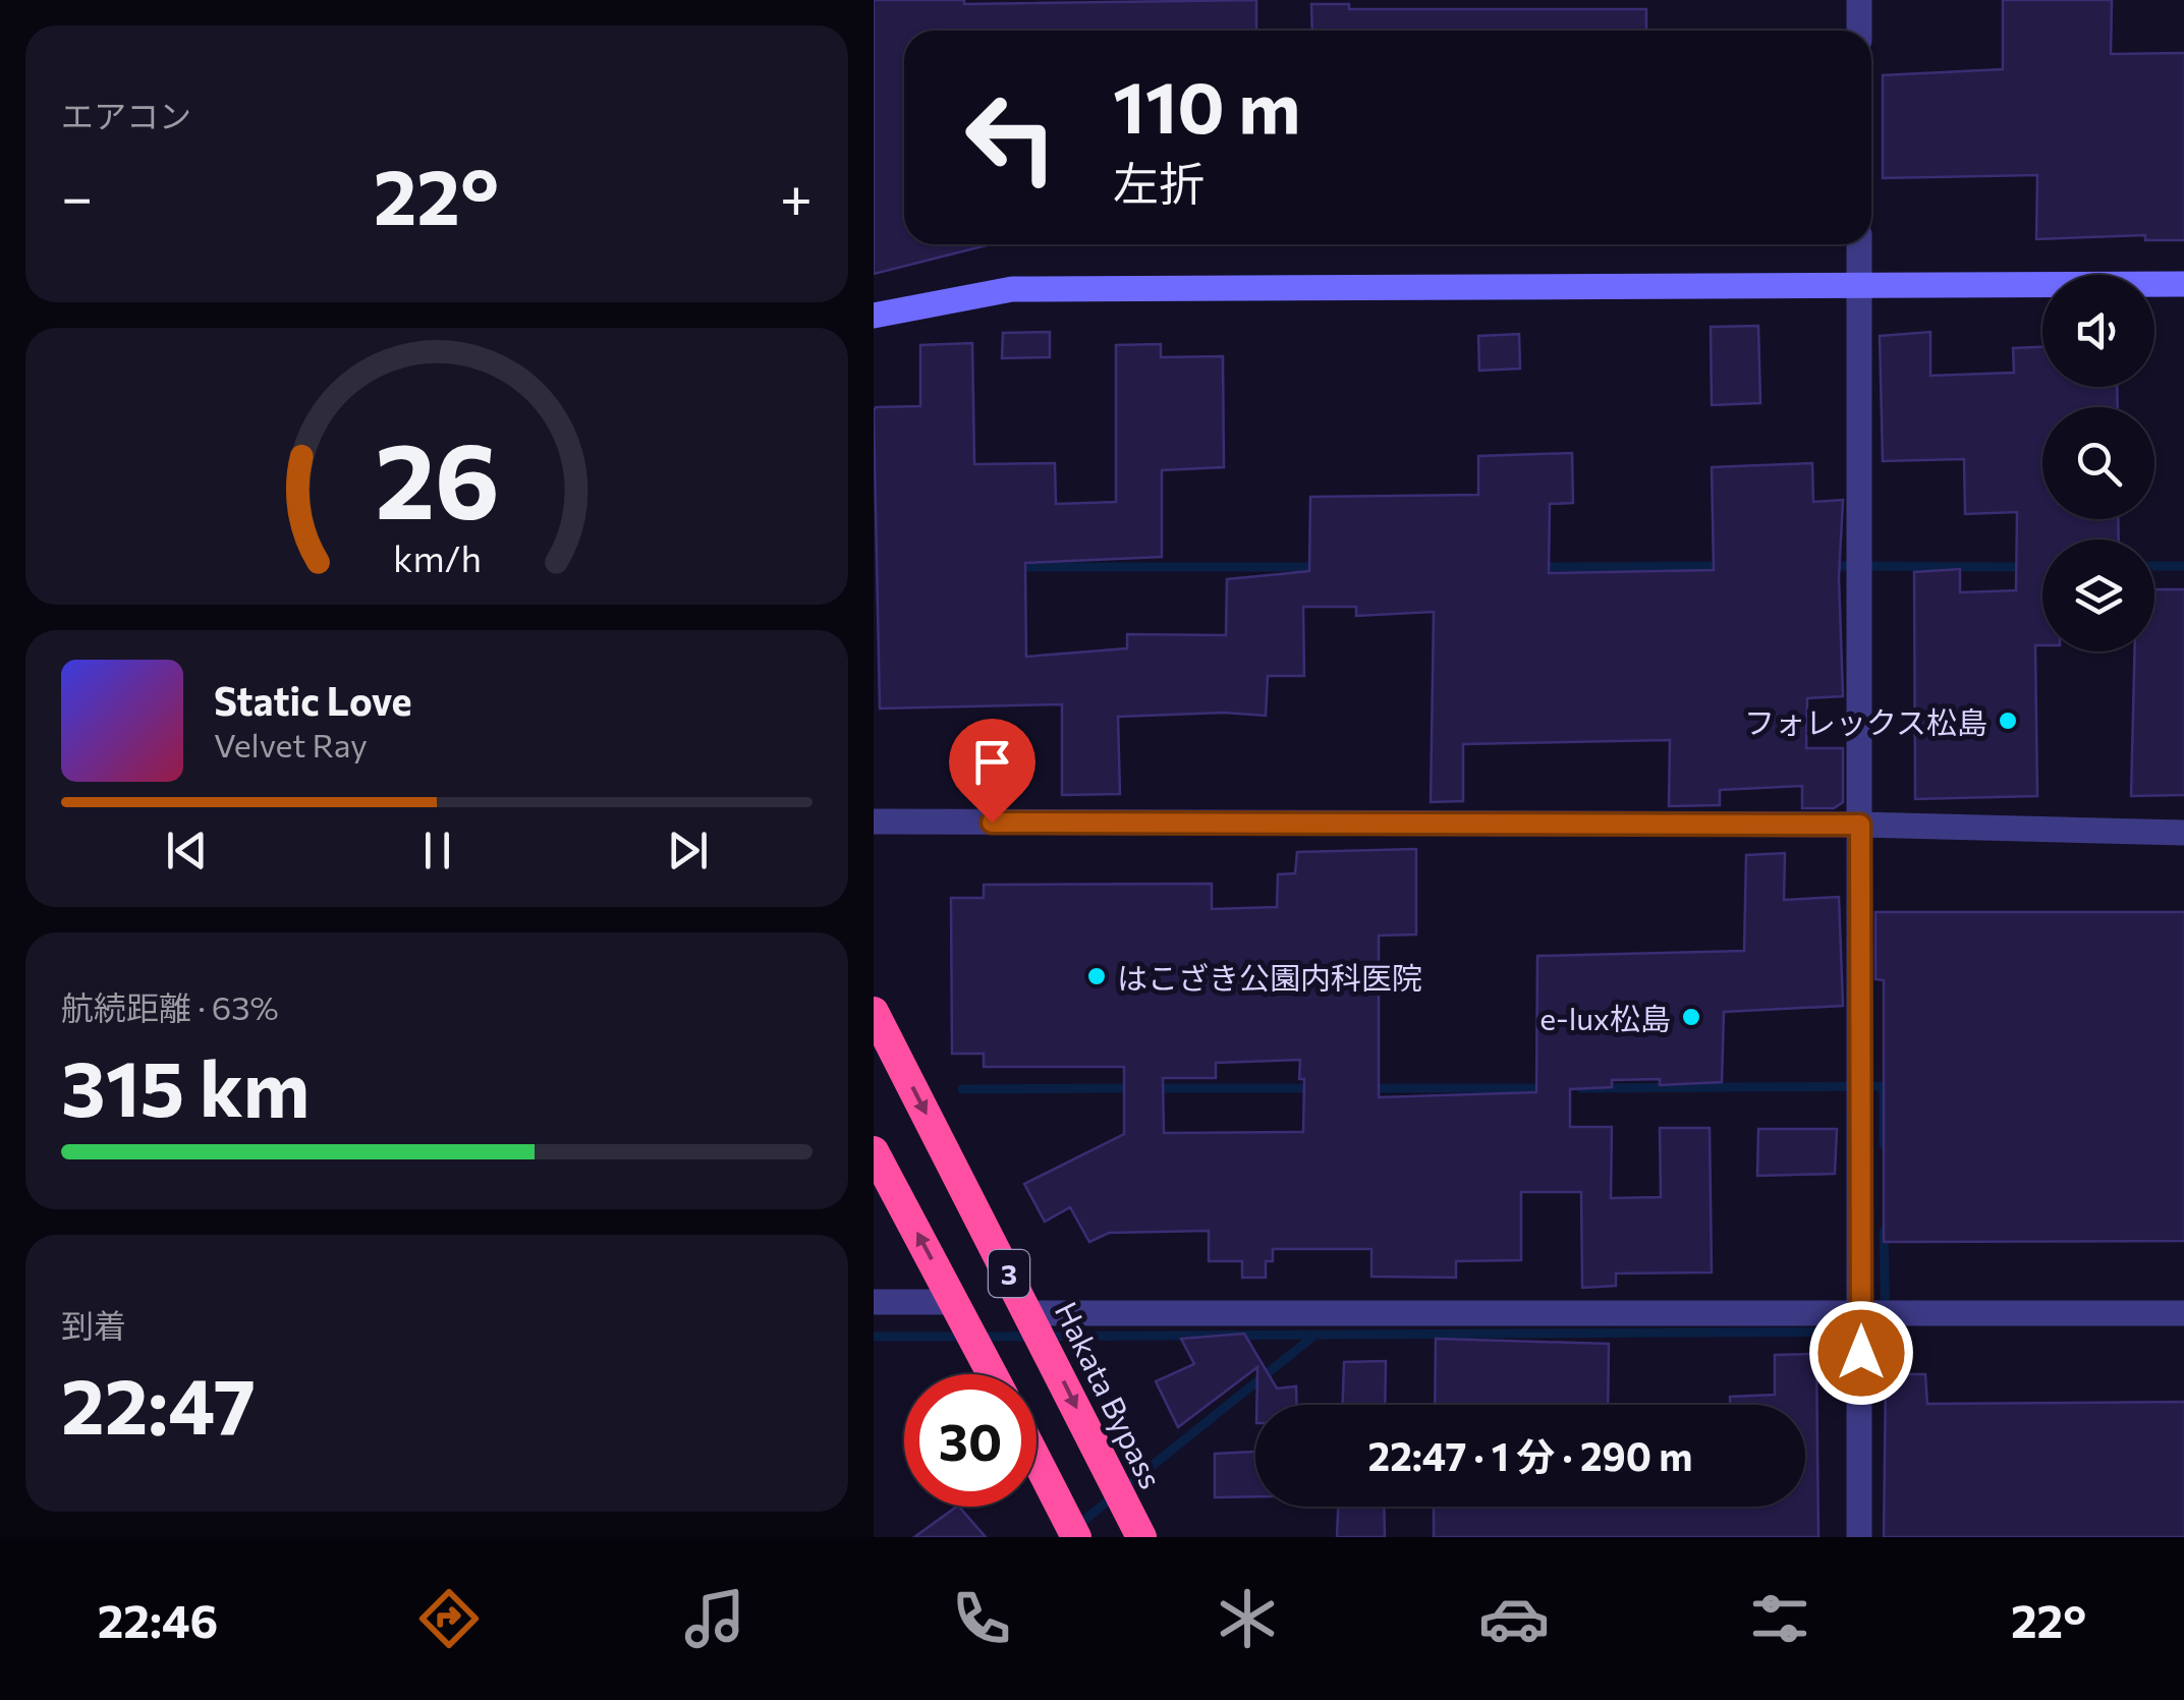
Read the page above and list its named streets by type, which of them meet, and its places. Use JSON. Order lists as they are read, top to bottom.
{
  "streets": {
    "highway": ["3", "Hakata Bypass"]
  },
  "places": ["フォレックス松島", "はこざき公園内科医院", "e-lux松島"],
  "page": {
    "tile": [
      "エアコン",
      ["航続距離 · 63%", "315 km"],
      ["到着", "22:47"]
    ],
    "turn": ["110 m", "左折"],
    "heat": ["−", "22°", "+"],
    "song": ["Static Love", "Velvet Ray"],
    "limit": "30",
    "trip": "22:47 · 1 分 · 290 m",
    "tabs": ["22:46", "22°"],
    "gauge": ["26", "km/h"]
  }
}
